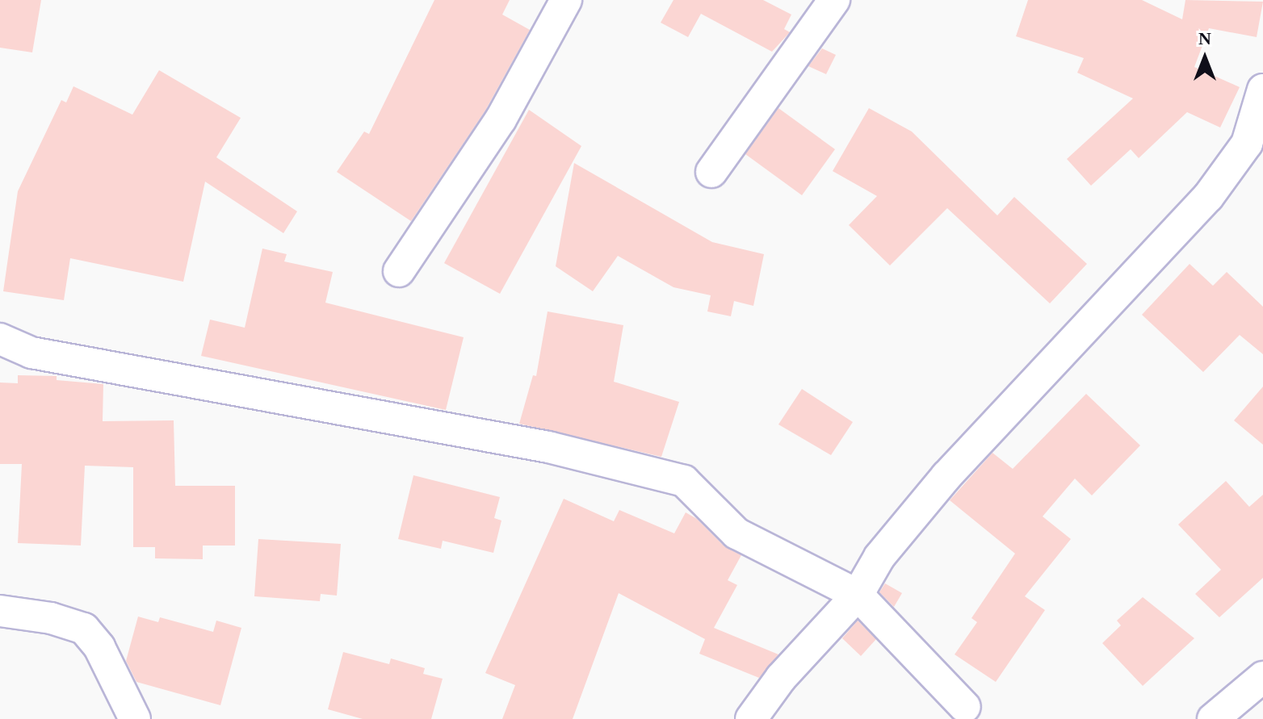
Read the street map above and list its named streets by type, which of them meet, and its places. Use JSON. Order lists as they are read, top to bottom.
{
  "north": "top"
}
